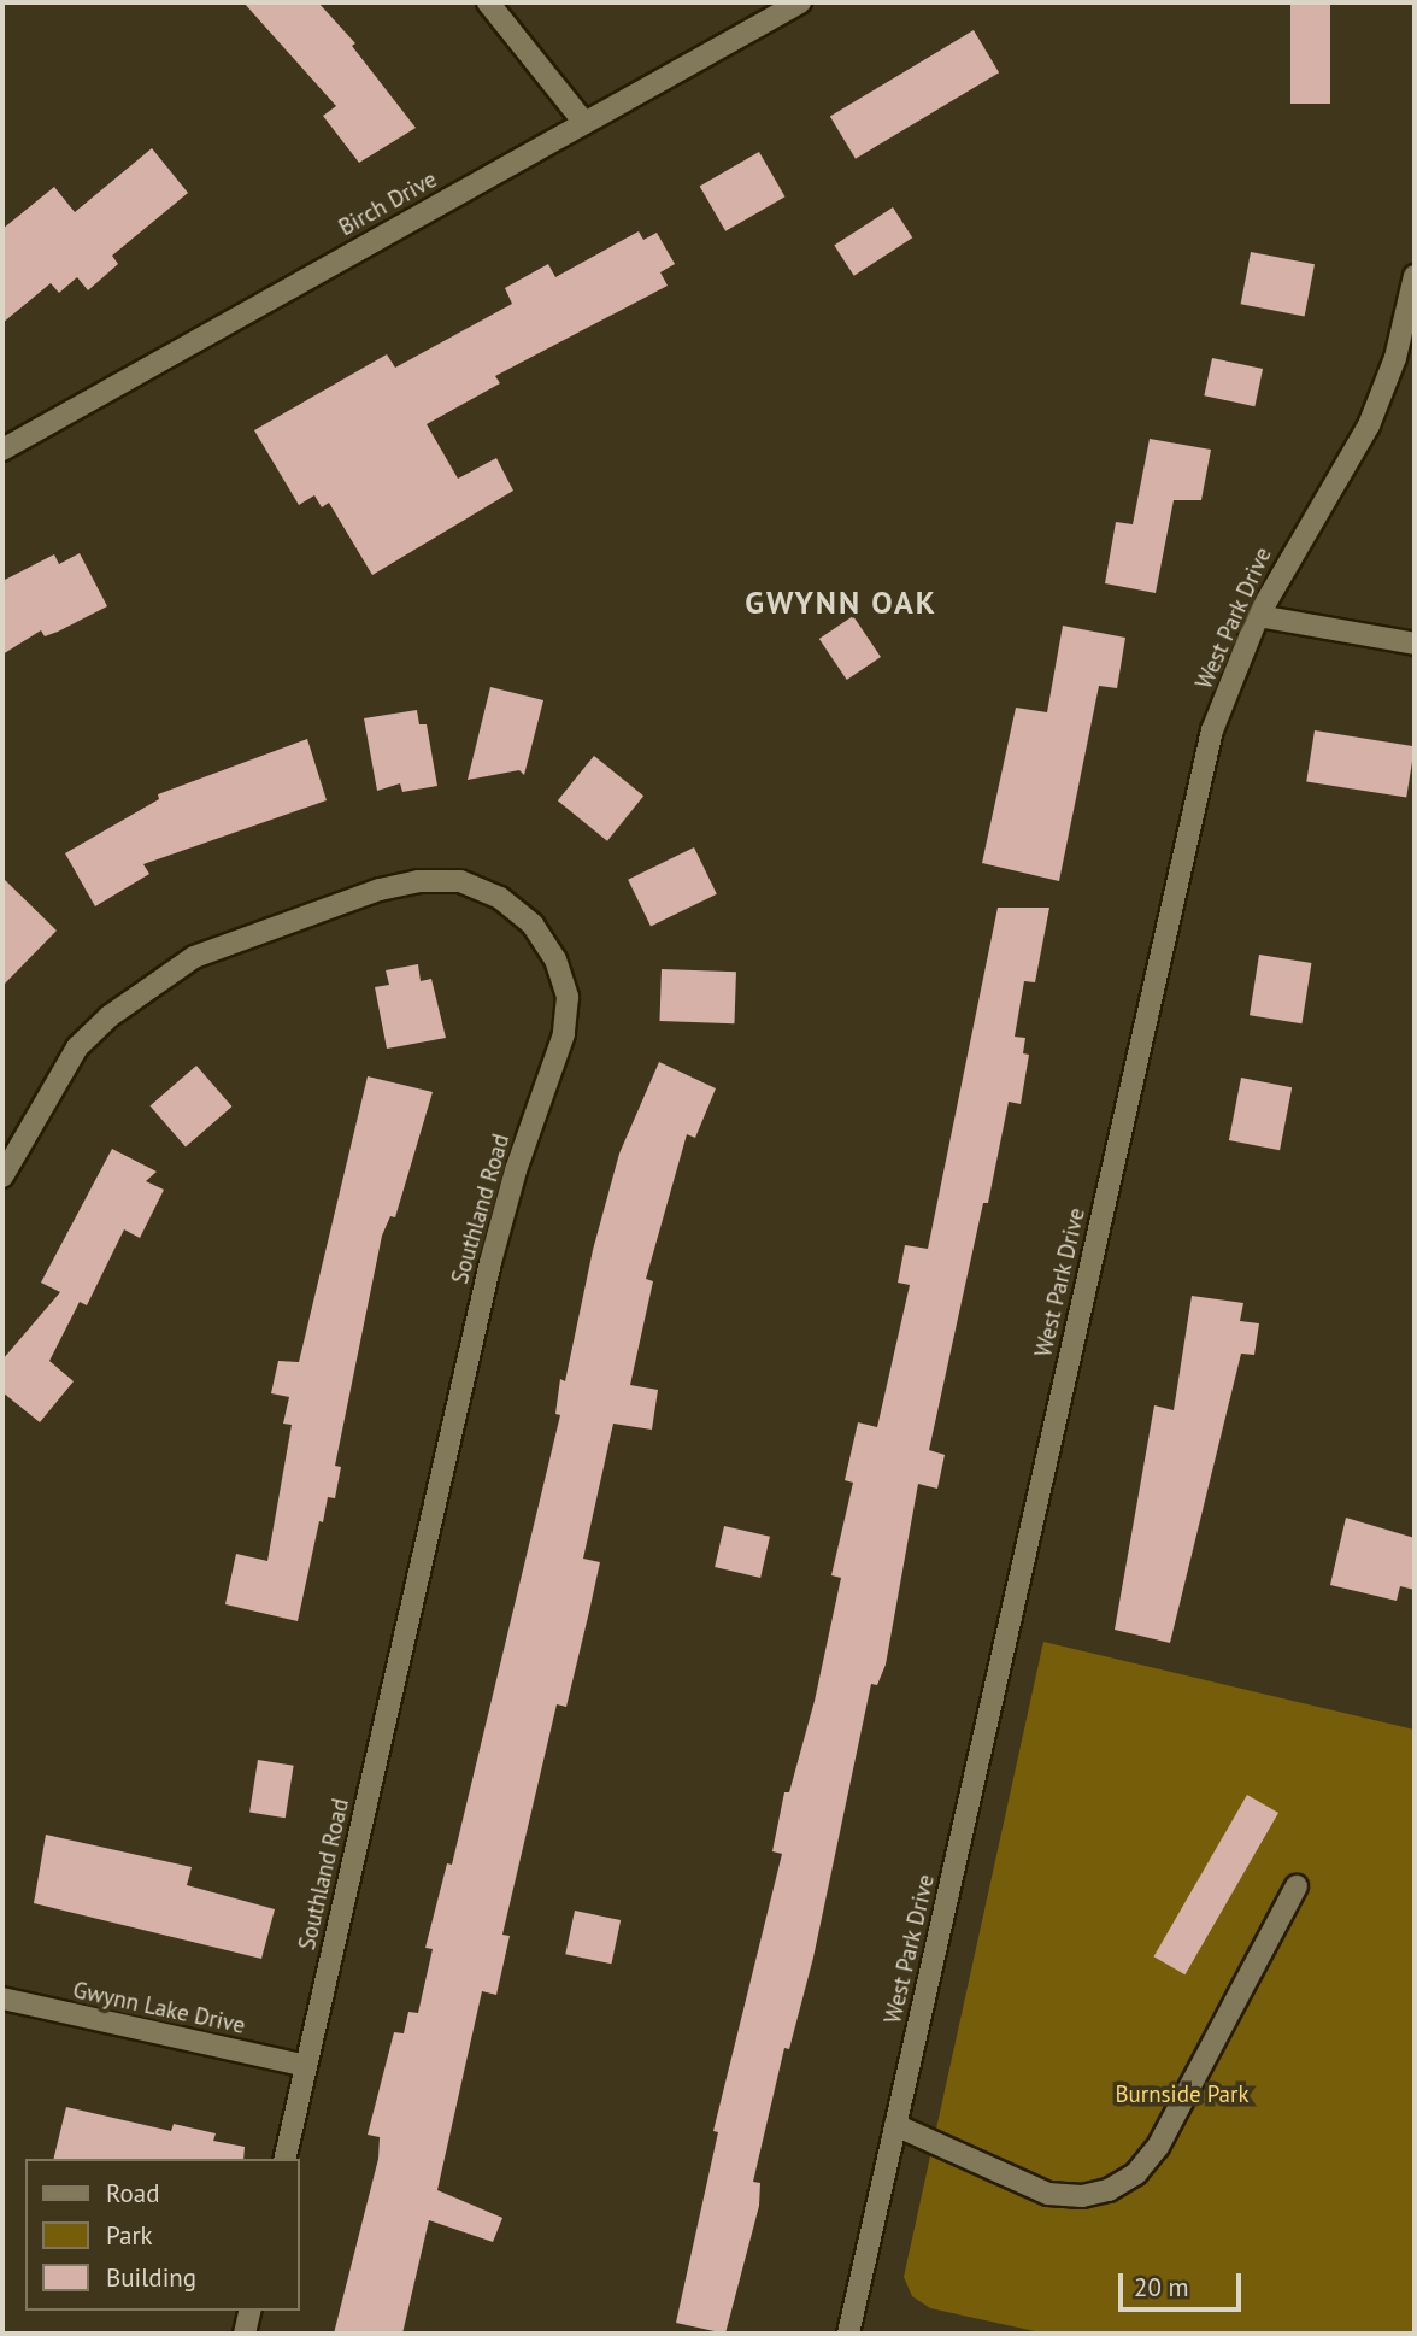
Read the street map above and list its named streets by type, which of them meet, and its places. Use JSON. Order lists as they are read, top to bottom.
{
  "streets": {
    "street": [
      "Birch Drive",
      "West Park Drive",
      "Southland Road",
      "Gwynn Lake Drive"
    ]
  },
  "crossings": [
    ["Southland Road", "Gwynn Lake Drive"]
  ],
  "districts": ["GWYNN OAK"],
  "parks": ["Burnside Park"],
  "legend": ["Road", "Park", "Building"],
  "scale_bar": "20 m"
}
